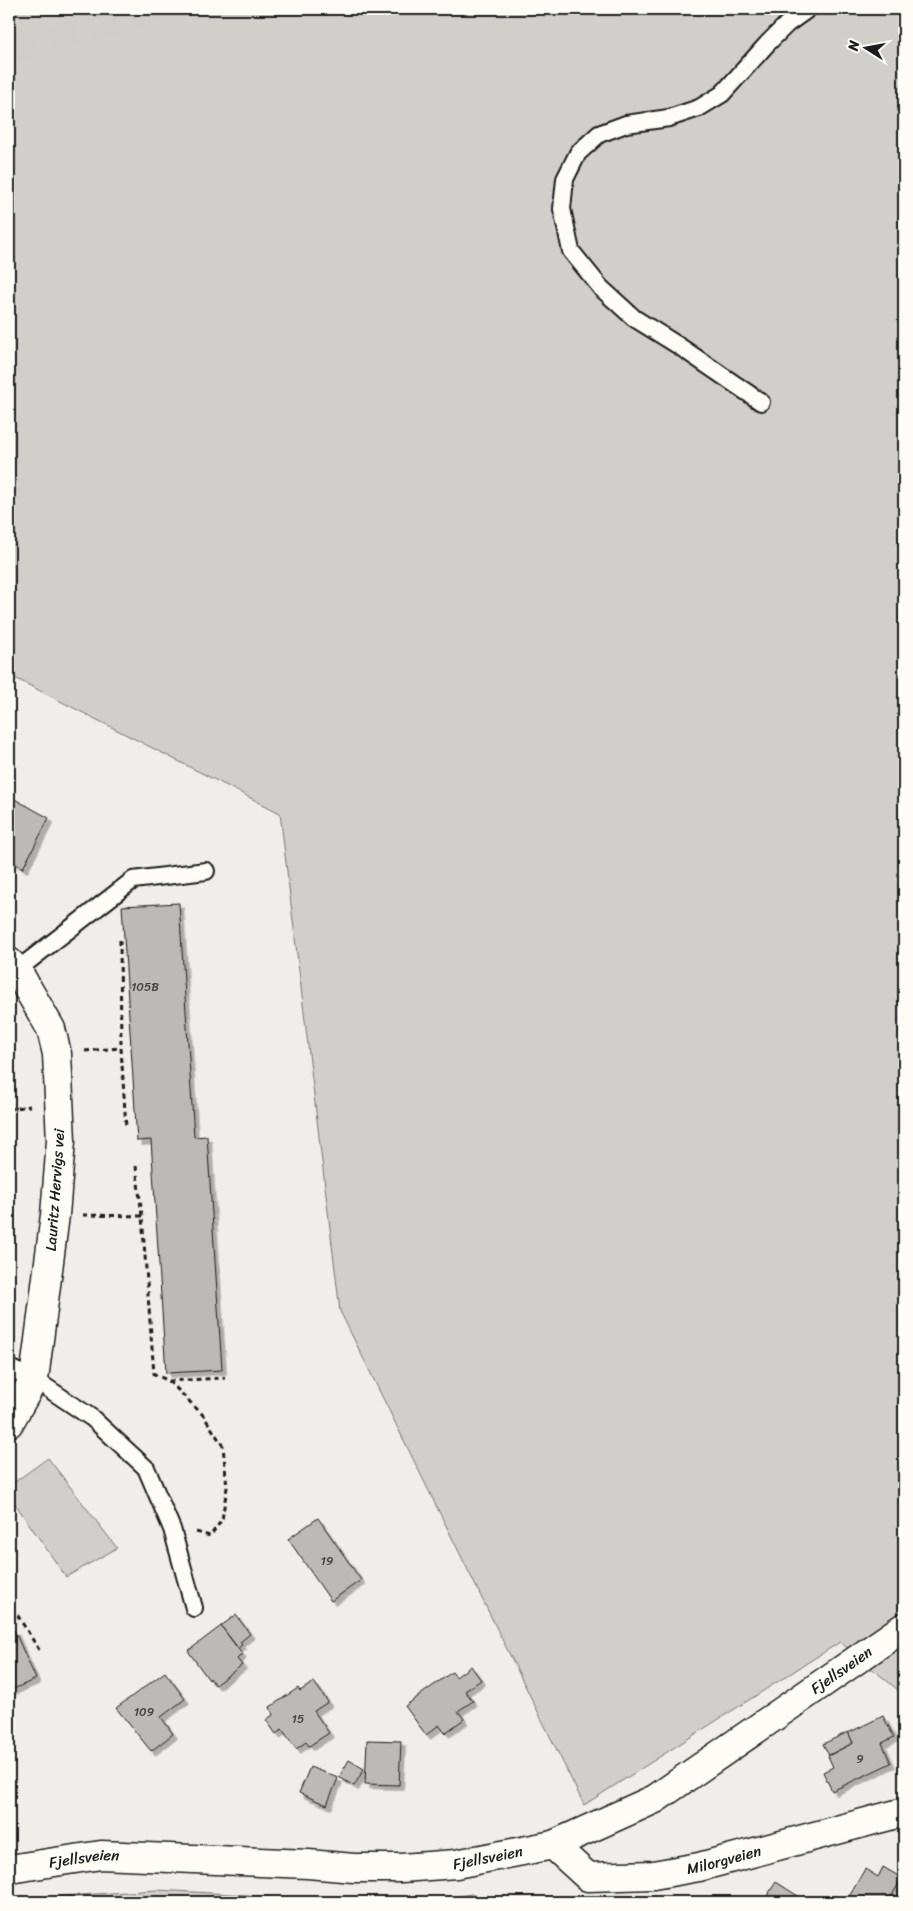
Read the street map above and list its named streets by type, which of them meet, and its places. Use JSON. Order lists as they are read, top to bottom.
{
  "streets": {
    "main road": ["Lauritz Hervigs vei", "Fjellsveien", "Milorgveien"]
  },
  "crossings": [
    ["Fjellsveien", "Milorgveien"]
  ],
  "house_numbers": [
    "105B",
    "19",
    "109",
    "15",
    "9"
  ],
  "north": "left"
}
